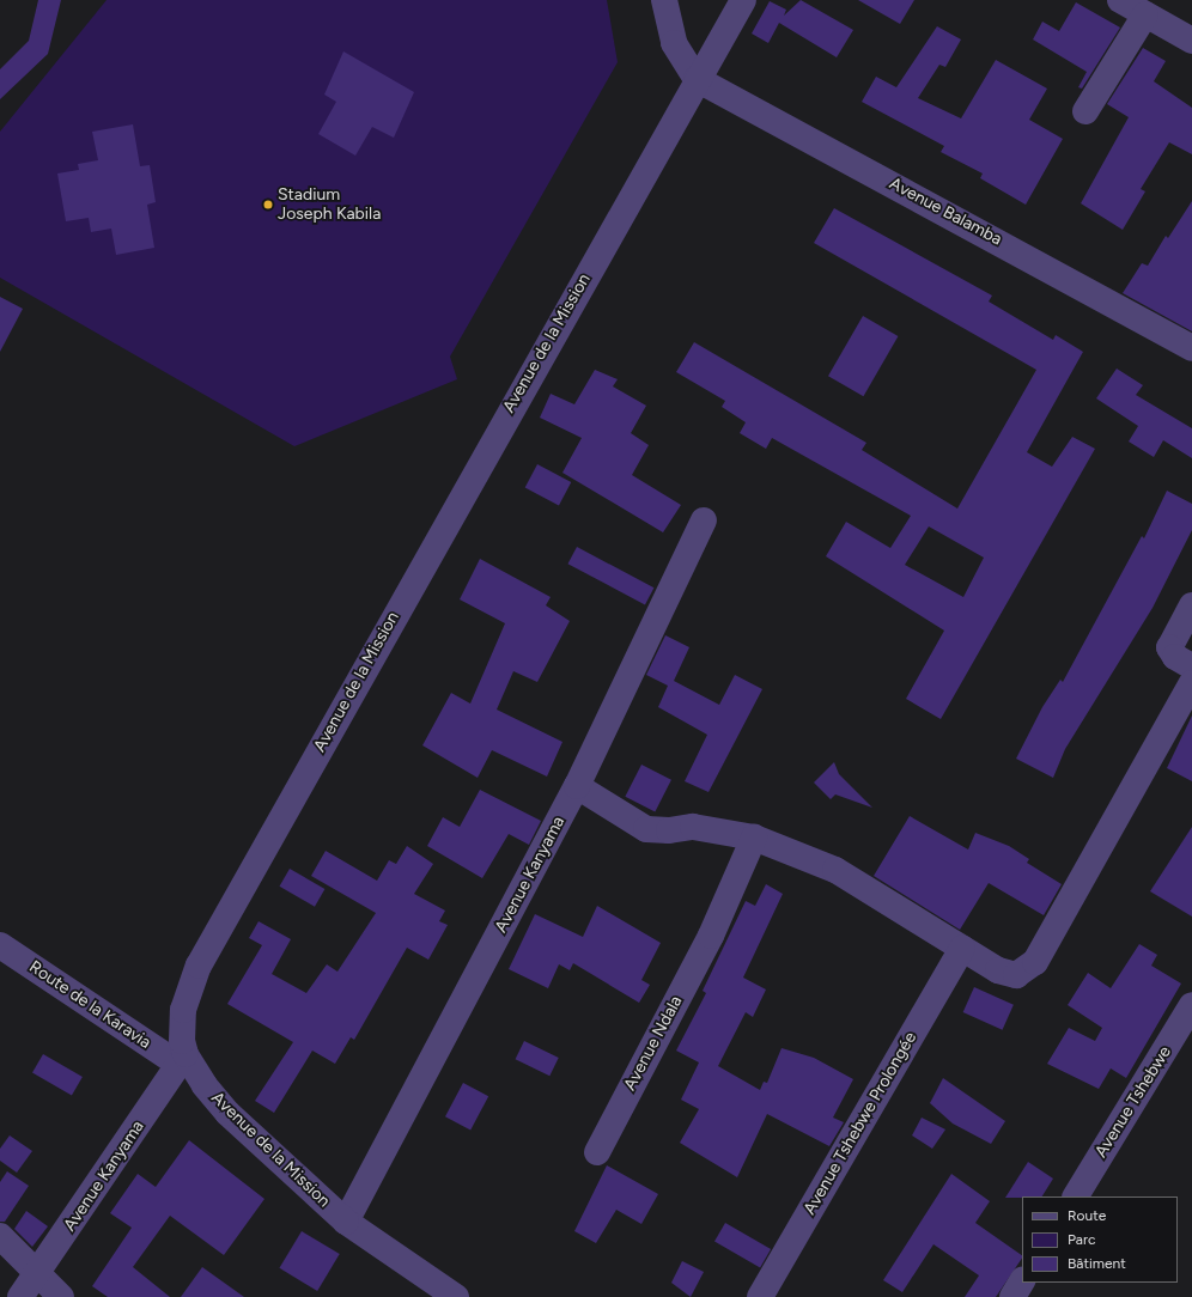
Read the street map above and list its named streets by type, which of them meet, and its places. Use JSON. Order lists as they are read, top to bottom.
{
  "streets": {
    "street": [
      "Avenue Balamba",
      "Avenue de la Mission",
      "Avenue Kanyama",
      "Route de la Karavia",
      "Avenue Ndala",
      "Avenue Tshebwe",
      "Avenue Tshebwe Prolongée"
    ]
  },
  "crossings": [
    ["Avenue Balamba", "Avenue de la Mission"],
    ["Avenue de la Mission", "Avenue Kanyama"],
    ["Avenue de la Mission", "Route de la Karavia"],
    ["Avenue Kanyama", "Route de la Karavia"]
  ],
  "places": ["Stadium Joseph Kabila"],
  "legend": ["Route", "Parc", "Bâtiment"]
}
